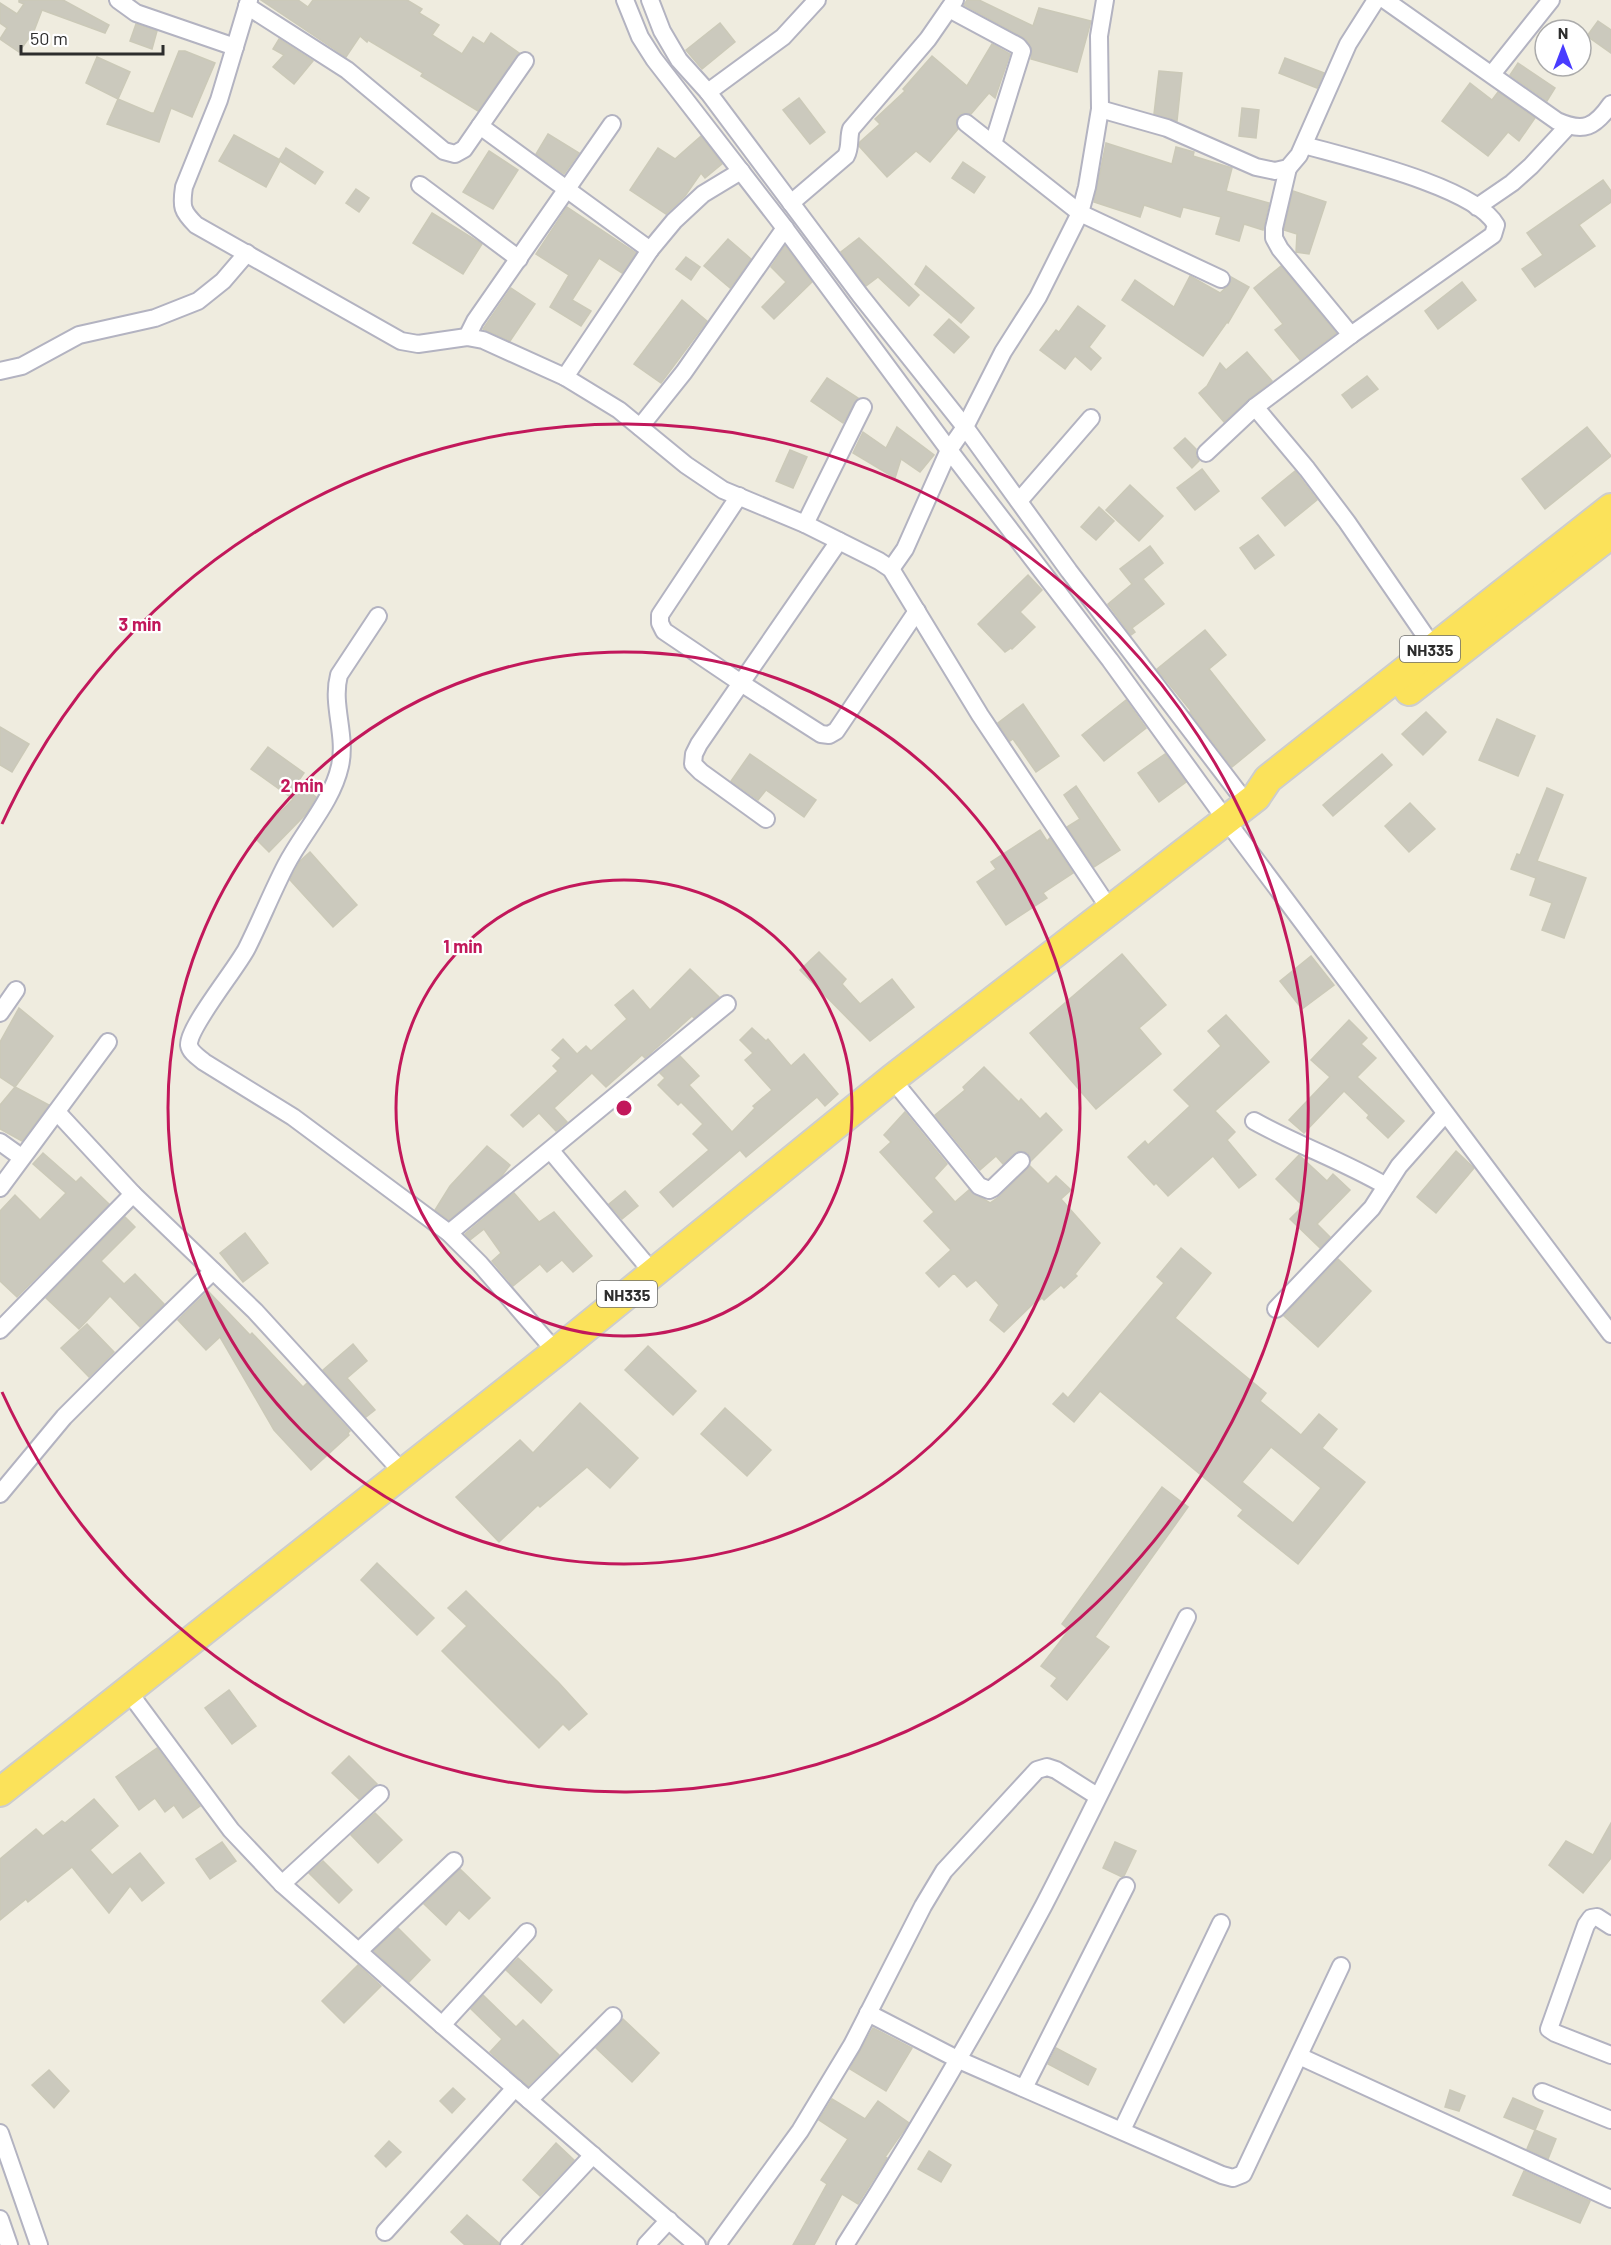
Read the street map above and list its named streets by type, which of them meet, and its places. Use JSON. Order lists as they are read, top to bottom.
{
  "streets": {
    "highway": ["NH335"]
  },
  "scale_bar": "50 m",
  "north": "top",
  "rings": ["3 min", "2 min", "1 min"]
}
